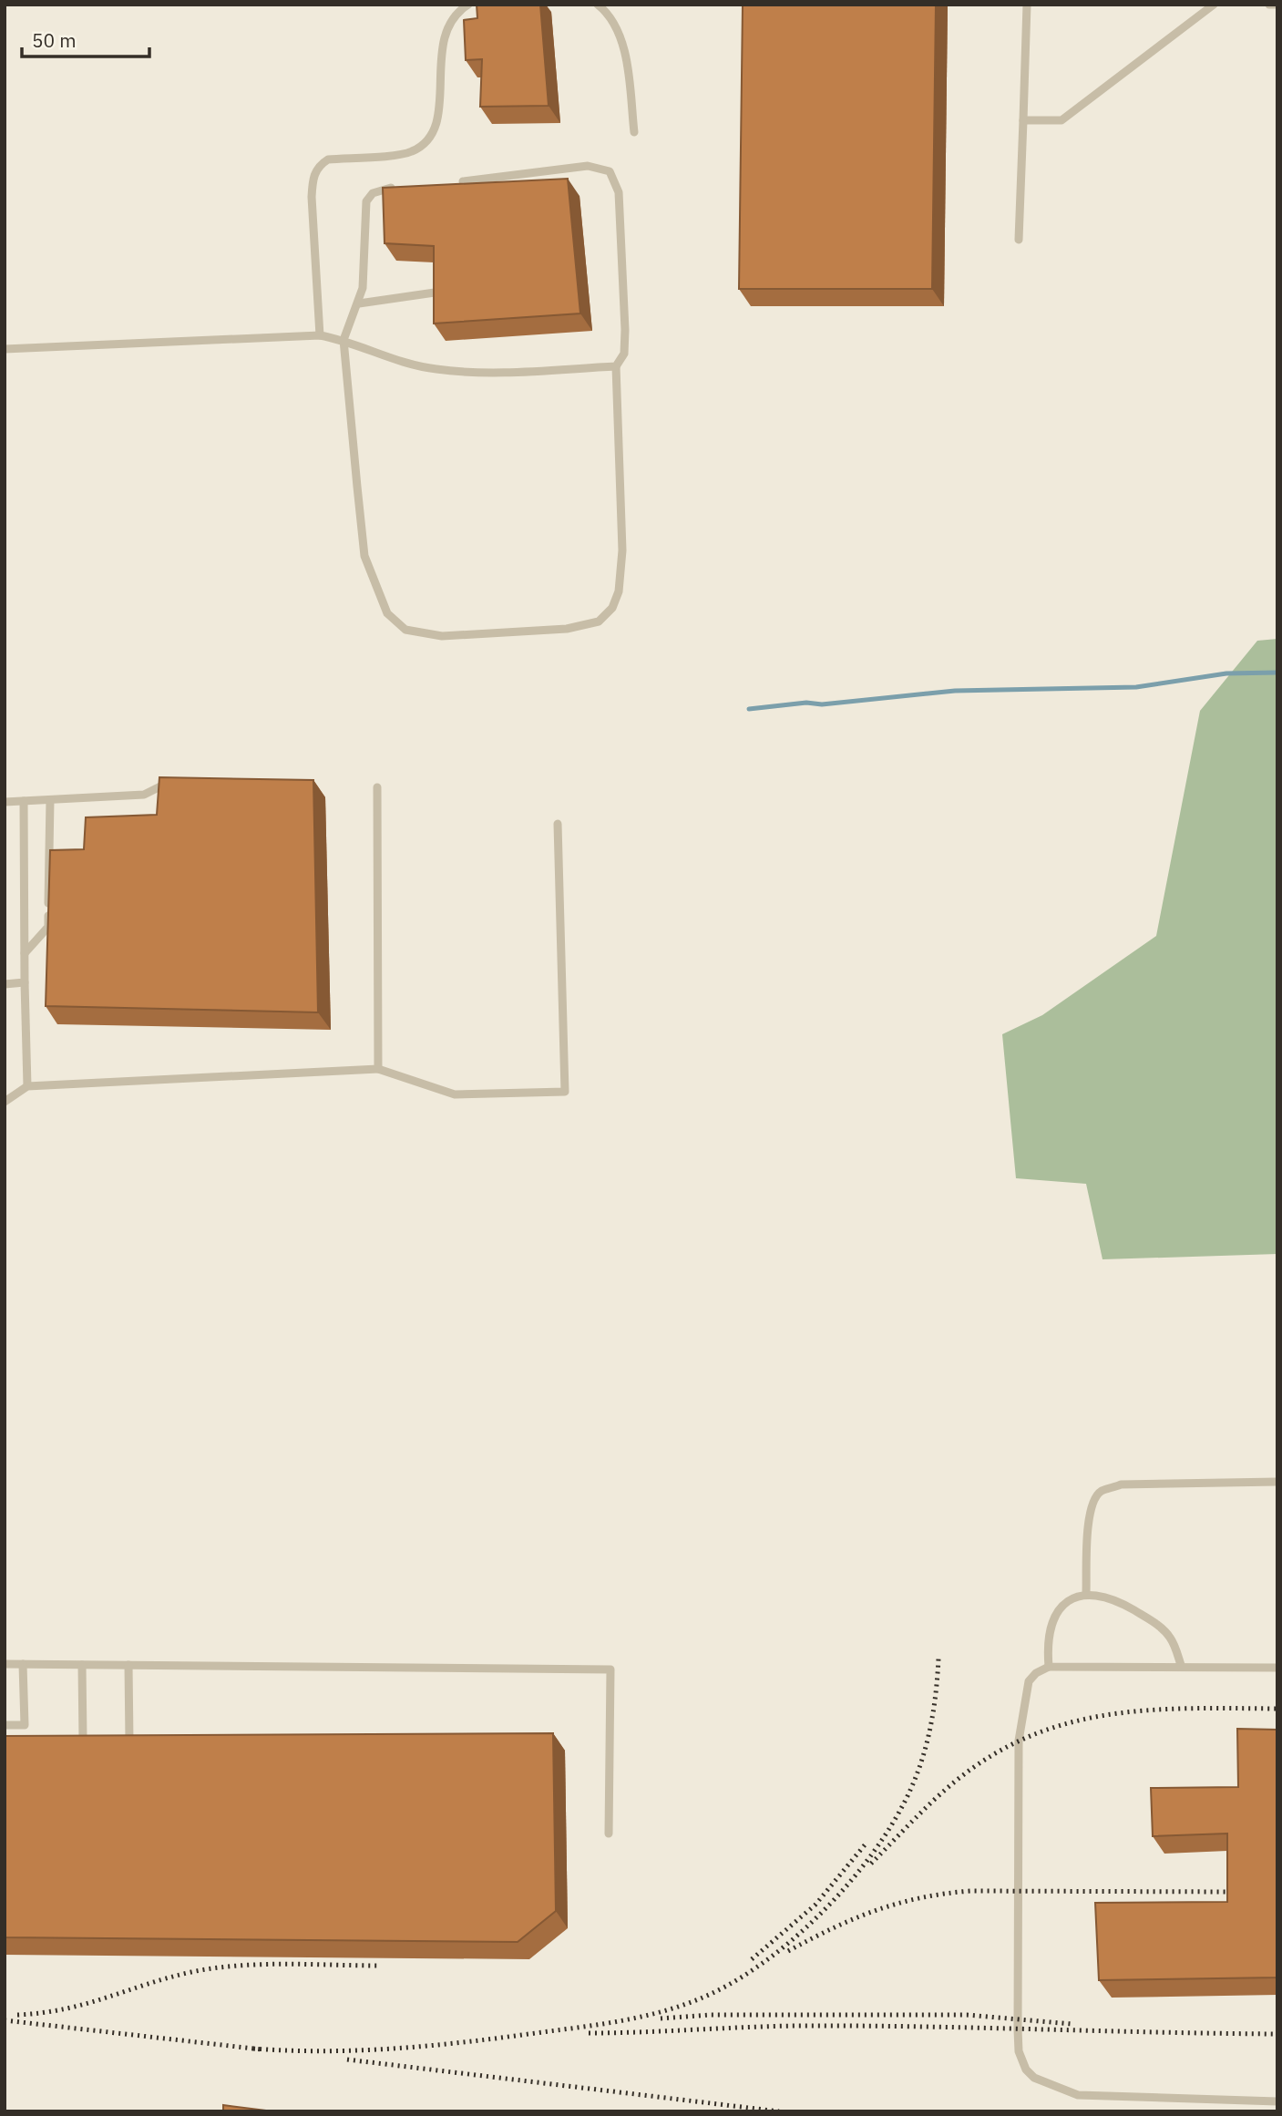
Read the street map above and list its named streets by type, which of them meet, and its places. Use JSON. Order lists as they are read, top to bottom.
{
  "scale_bar": "50 m"
}
